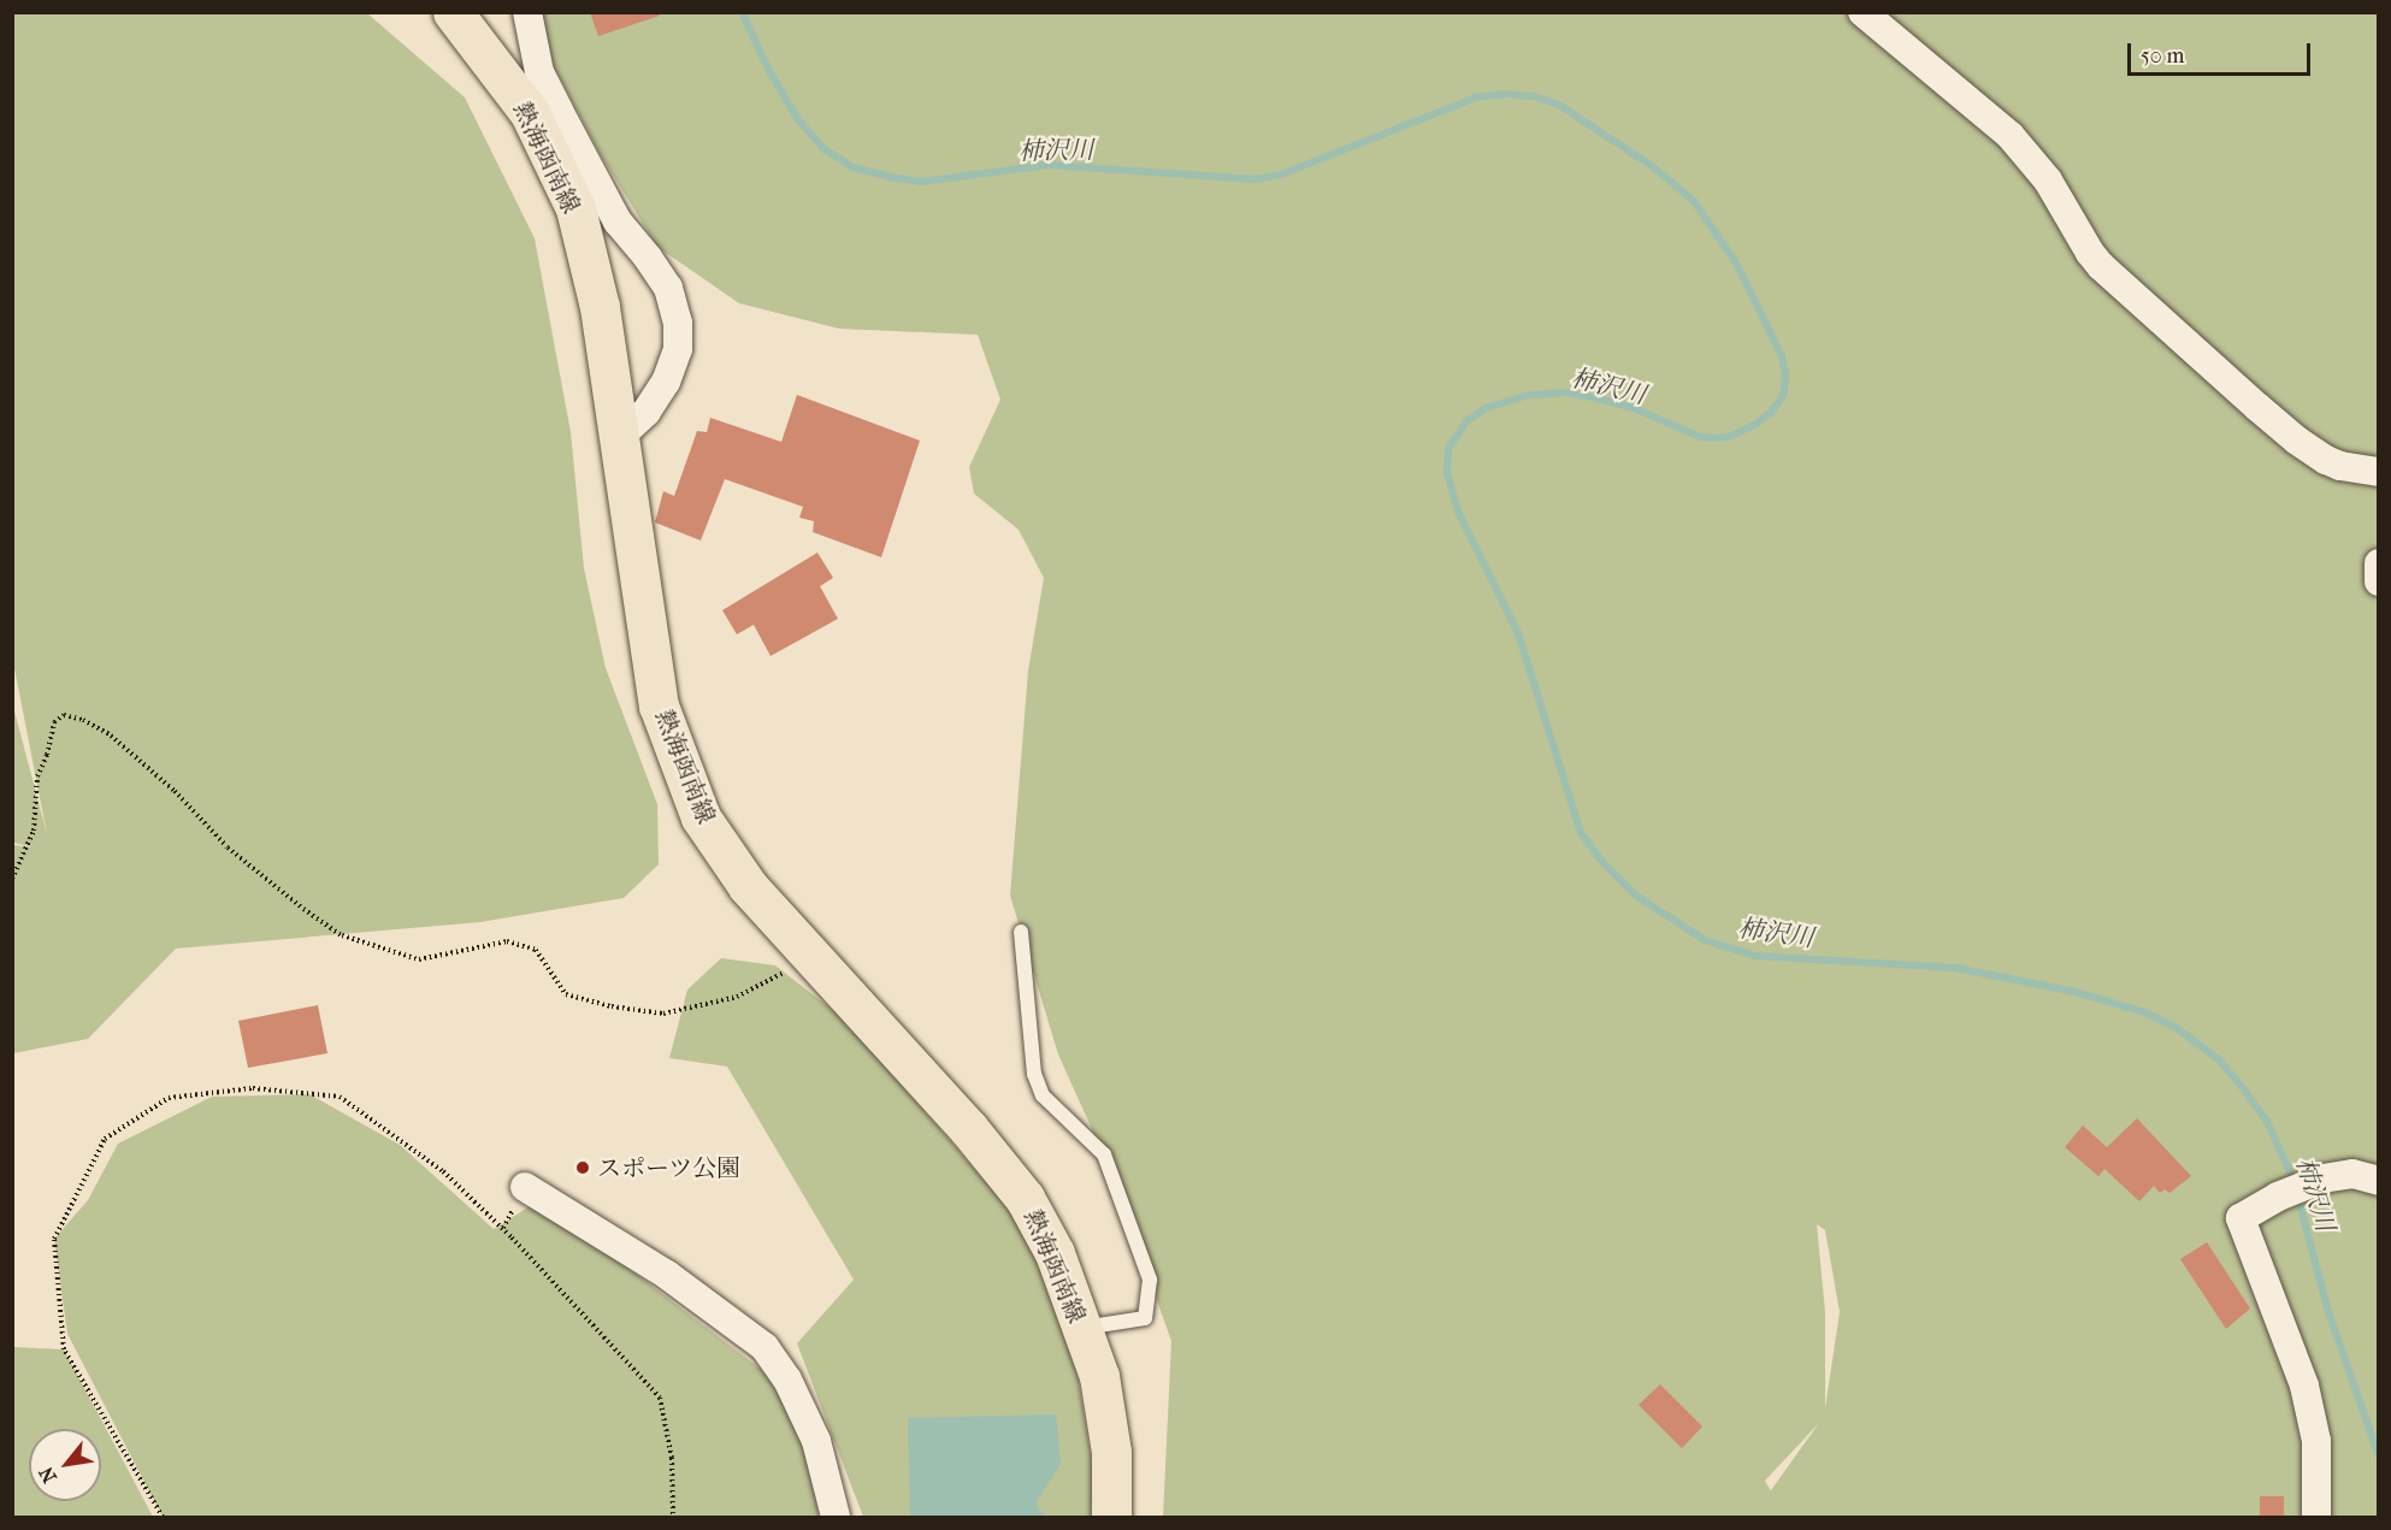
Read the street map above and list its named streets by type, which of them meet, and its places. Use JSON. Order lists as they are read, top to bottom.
{
  "streets": {
    "main road": ["熱海函南線"]
  },
  "water": ["柿沢川"],
  "places": ["スポーツ公園"],
  "scale_bar": "50 m",
  "north": "bottom left"
}
